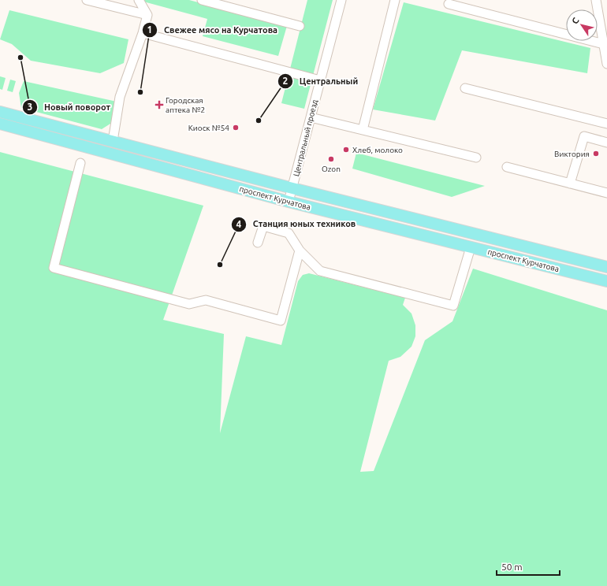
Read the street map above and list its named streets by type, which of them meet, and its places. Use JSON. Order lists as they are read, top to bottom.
{
  "streets": {
    "main road": ["проспект Курчатова"],
    "street": ["Центральный проезд"]
  },
  "crossings": [
    ["Центральный проезд", "проспект Курчатова"]
  ],
  "places": {
    "other": [
      "Новый поворот",
      "Свежее мясо на Курчатова",
      "Центральный",
      "Киоск №54",
      "Хлеб, молоко",
      "Виктория",
      "Ozon",
      "Станция юных техников"
    ],
    "health": ["Городская аптека №2"]
  },
  "scale_bar": "50 m",
  "north": "top left"
}
